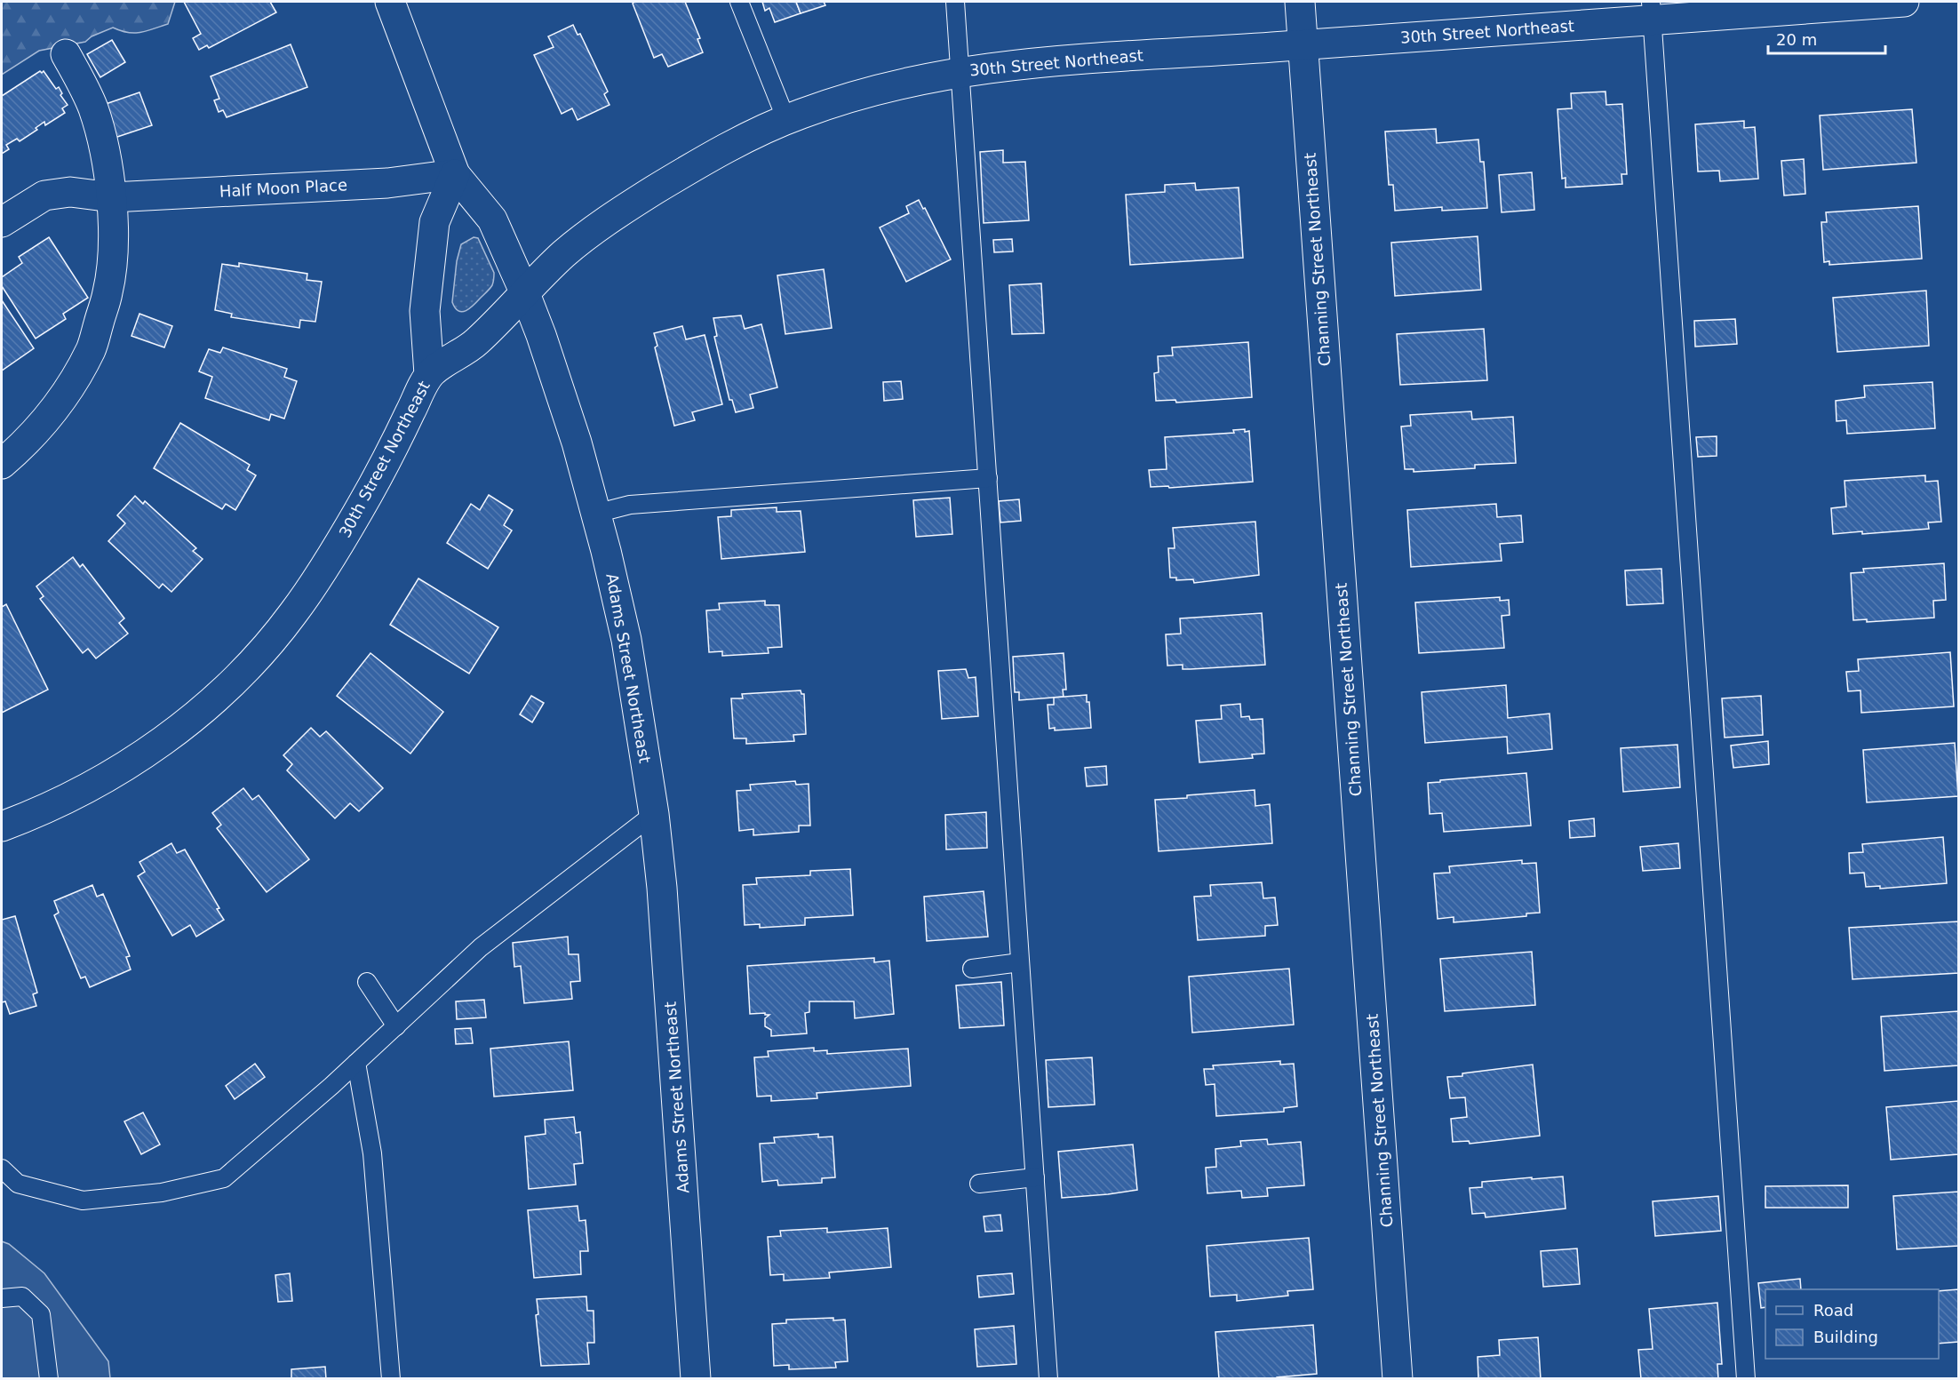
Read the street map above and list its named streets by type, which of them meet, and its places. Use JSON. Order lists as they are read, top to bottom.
{
  "streets": {
    "street": [
      "30th Street Northeast",
      "Half Moon Place",
      "Channing Street Northeast",
      "Adams Street Northeast"
    ]
  },
  "crossings": [
    ["30th Street Northeast", "Channing Street Northeast"],
    ["30th Street Northeast", "Adams Street Northeast"],
    ["Half Moon Place", "Adams Street Northeast"]
  ],
  "legend": ["Road", "Building"],
  "scale_bar": "20 m"
}
